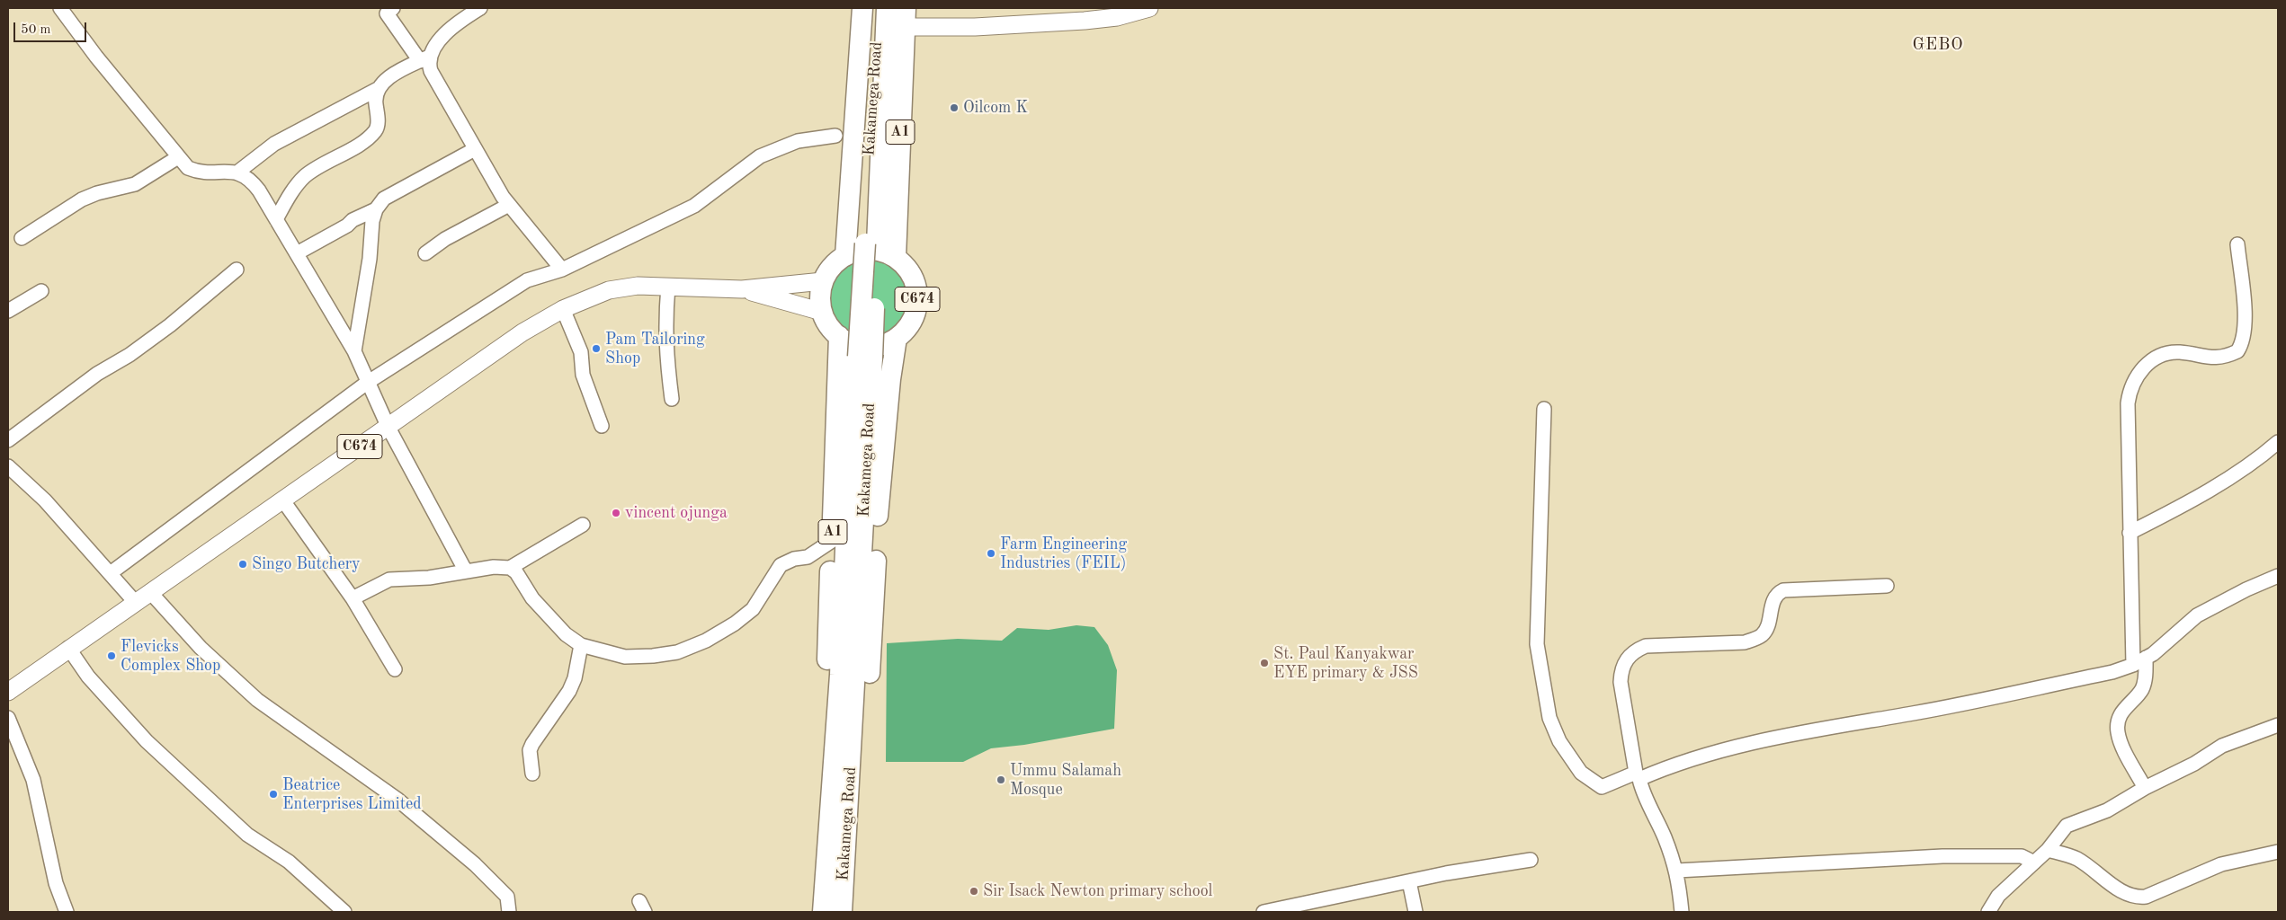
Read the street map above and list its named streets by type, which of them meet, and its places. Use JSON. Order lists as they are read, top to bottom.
{
  "streets": {
    "highway": ["Kakamega Road", "A1", "C674"]
  },
  "crossings": [
    ["Kakamega Road", "A1"],
    ["A1", "C674"]
  ],
  "districts": ["GEBO"],
  "places": [
    "Oilcom K",
    "Pam Tailoring Shop",
    "vincent ojunga",
    "Farm Engineering Industries (FEIL)",
    "Singo Butchery",
    "Flevicks Complex Shop",
    "St. Paul Kanyakwar EYE primary & JSS",
    "Ummu Salamah Mosque",
    "Beatrice Enterprises Limited",
    "Sir Isack Newton primary school"
  ],
  "scale_bar": "50 m"
}
